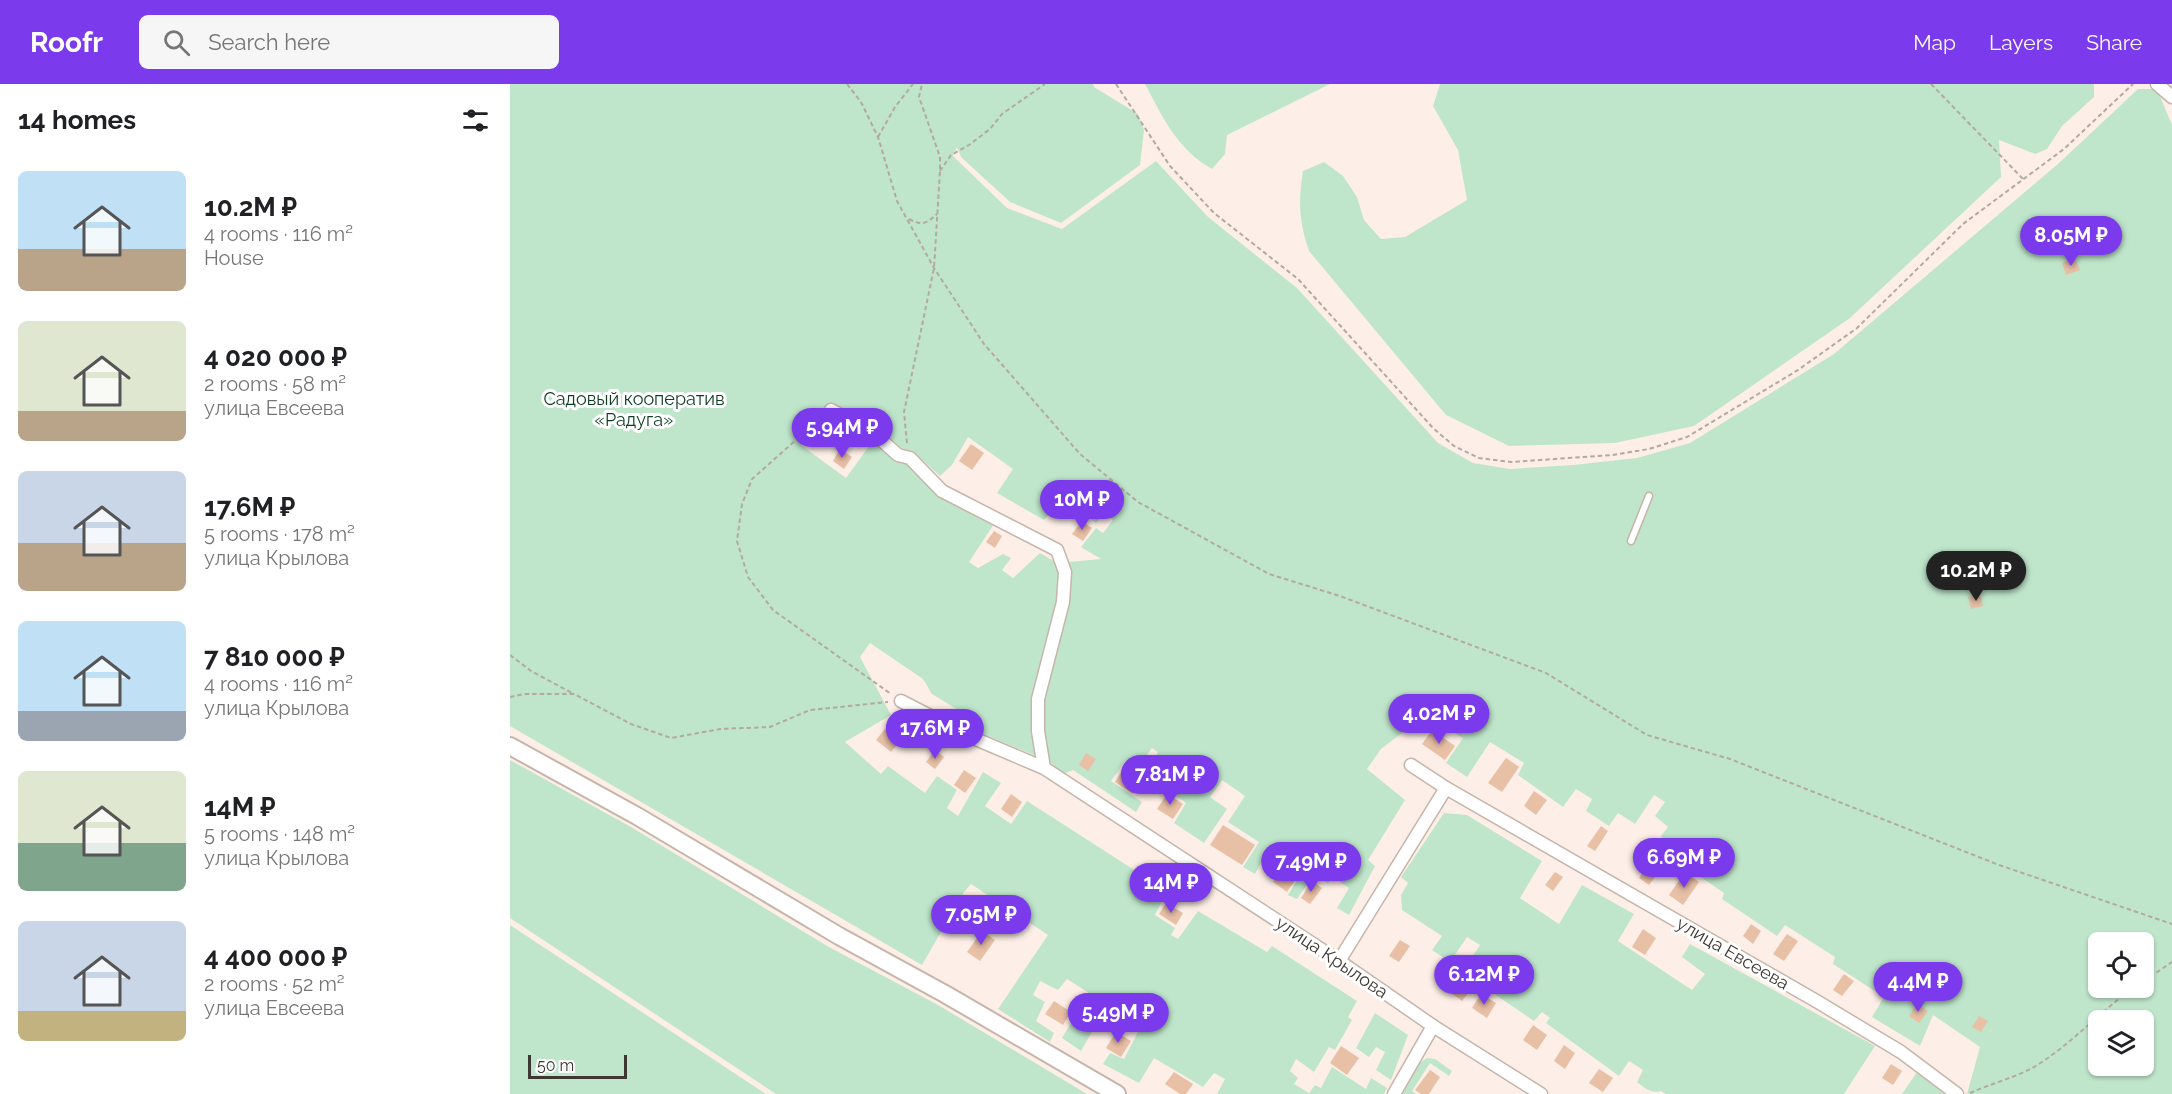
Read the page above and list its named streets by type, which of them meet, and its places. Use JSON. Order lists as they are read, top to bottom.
{
  "streets": {
    "street": ["улица Евсеева", "улица Крылова"]
  },
  "parks": ["Садовый кооператив «Радуга»"],
  "scale_bar": "50 m",
  "page": {
    "header": "Roofr",
    "search": "Search here",
    "nav": ["Map", "Layers", "Share"],
    "heading": "14 homes",
    "list": [
      {
        "name": "10.2M ₽",
        "note": "4 rooms · 116 m² · House"
      },
      {
        "name": "4 020 000 ₽",
        "note": "2 rooms · 58 m² · улица Евсеева"
      },
      {
        "name": "17.6M ₽",
        "note": "5 rooms · 178 m² · улица Крылова"
      },
      {
        "name": "7 810 000 ₽",
        "note": "4 rooms · 116 m² · улица Крылова"
      },
      {
        "name": "14M ₽",
        "note": "5 rooms · 148 m² · улица Крылова"
      },
      {
        "name": "4 400 000 ₽",
        "note": "2 rooms · 52 m² · улица Евсеева"
      }
    ],
    "price": [
      "8.05M ₽",
      "5.94M ₽",
      "10M ₽",
      "10.2M ₽",
      "4.02M ₽",
      "17.6M ₽",
      "7.81M ₽",
      "6.69M ₽",
      "7.49M ₽",
      "14M ₽",
      "7.05M ₽",
      "6.12M ₽",
      "4.4M ₽",
      "5.49M ₽"
    ],
    "scale": "50 m"
  }
}
